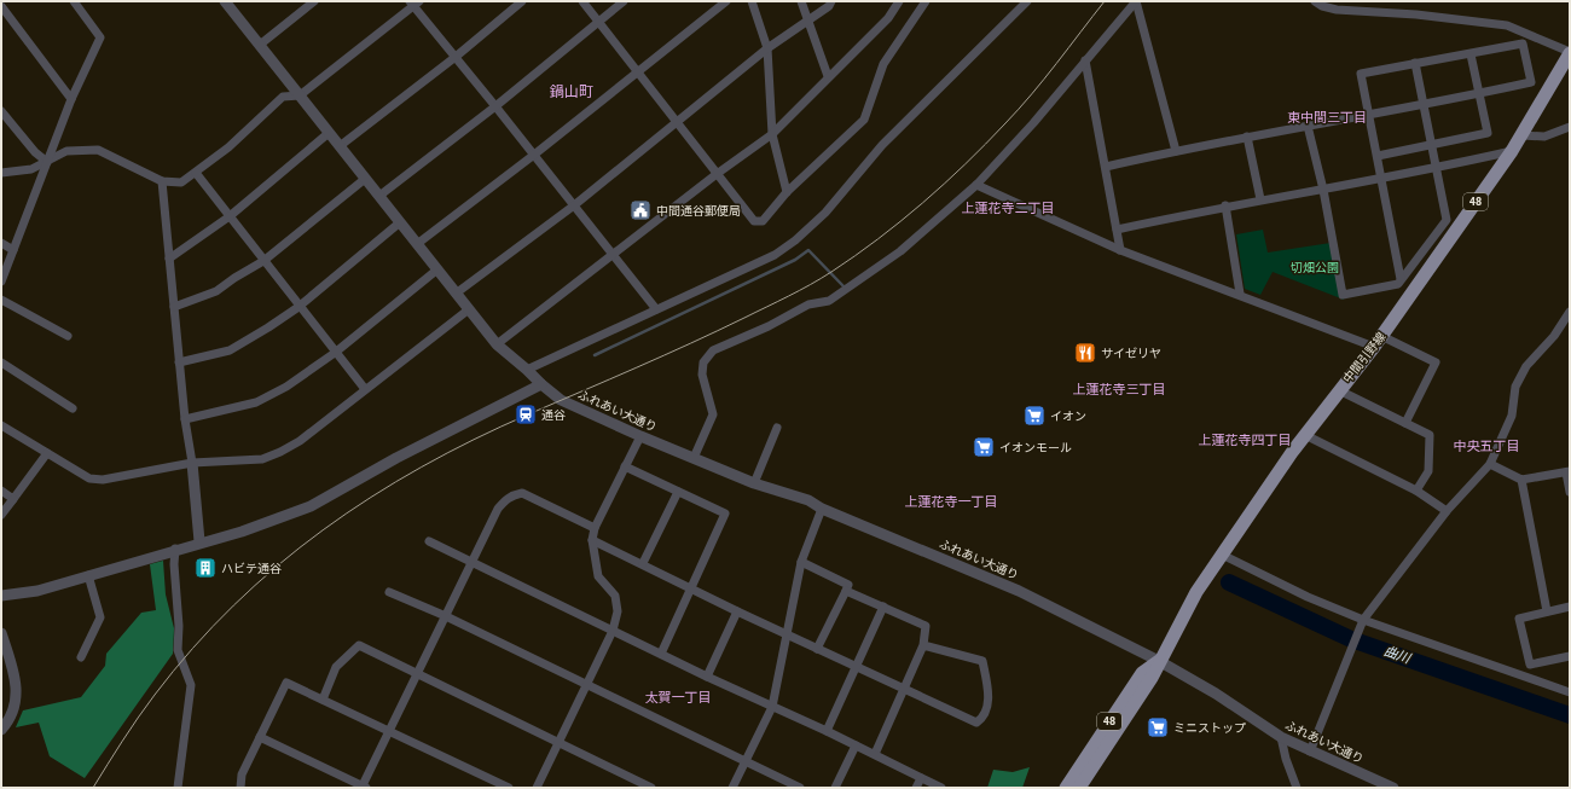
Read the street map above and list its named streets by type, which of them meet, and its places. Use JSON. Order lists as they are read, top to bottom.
{
  "streets": {
    "main road": ["48", "中間引野線"],
    "street": ["ふれあい大通り"]
  },
  "crossings": [
    ["中間引野線", "ふれあい大通り"]
  ],
  "districts": [
    "鍋山町",
    "東中間三丁目",
    "上蓮花寺二丁目",
    "上蓮花寺三丁目",
    "上蓮花寺四丁目",
    "中央五丁目",
    "上蓮花寺一丁目",
    "太賀一丁目"
  ],
  "water": ["曲川"],
  "parks": ["切畑公園"],
  "places": {
    "public building": ["中間通谷郵便局"],
    "restaurant": ["サイゼリヤ"],
    "station": ["通谷"],
    "supermarket": ["イオン", "イオンモール", "ミニストップ"],
    "building": ["ハビテ通谷"]
  }
}
